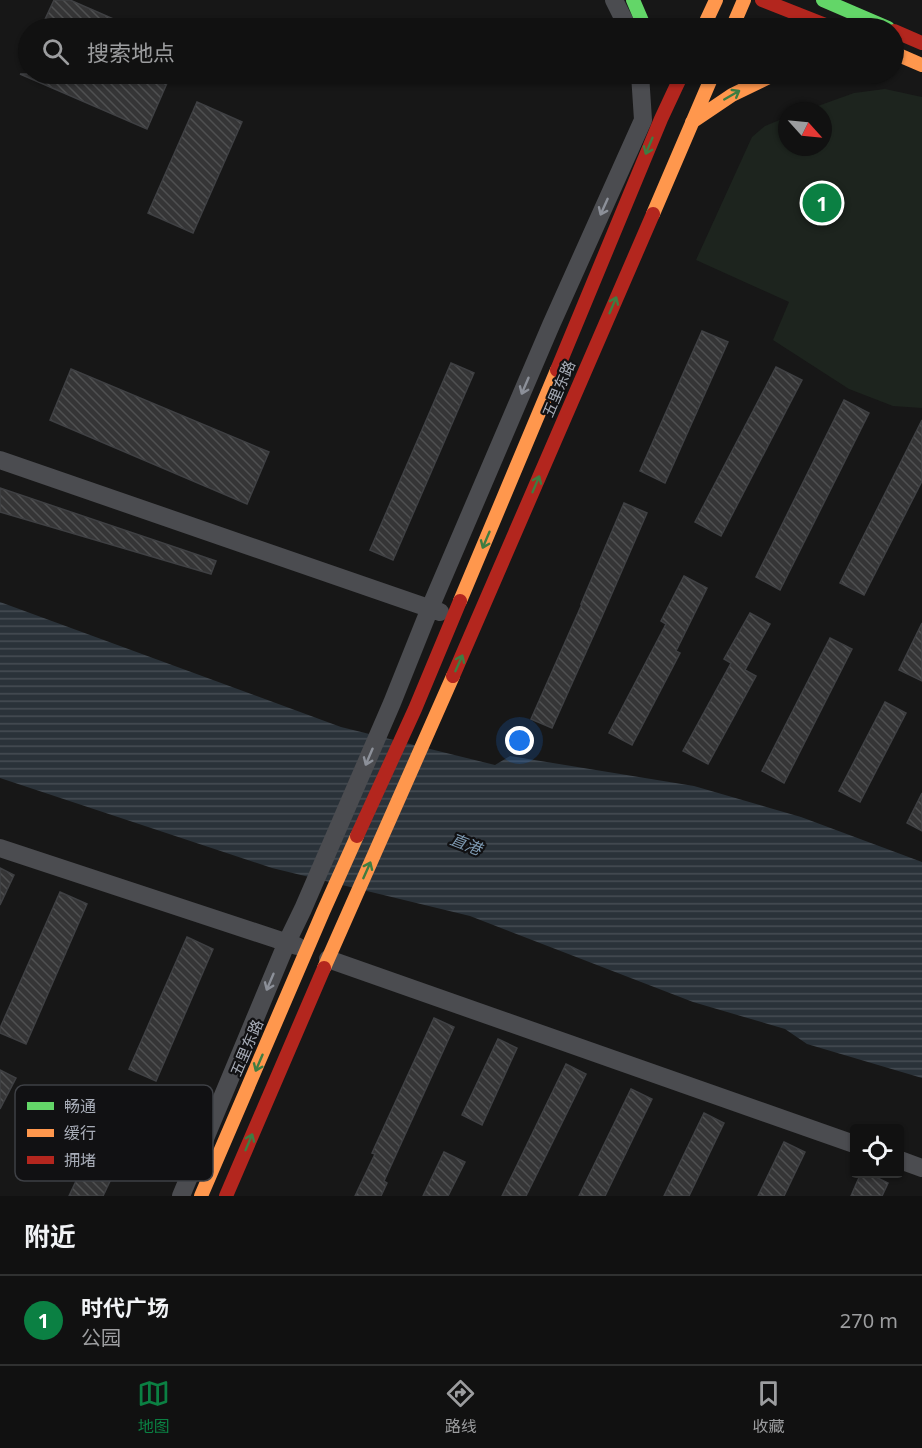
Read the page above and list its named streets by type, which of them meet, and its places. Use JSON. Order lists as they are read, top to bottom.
{
  "streets": {
    "main road": ["五里东路"]
  },
  "water": ["直港"],
  "legend": ["畅通", "缓行", "拥堵"],
  "north": "bottom right",
  "page": {
    "search": "搜索地点",
    "pins": "1",
    "heading": "附近",
    "list": [
      {
        "mark": "1",
        "name": "时代广场",
        "note": "公园",
        "value": "270 m"
      }
    ],
    "nav": ["地图", "路线", "收藏"]
  }
}
